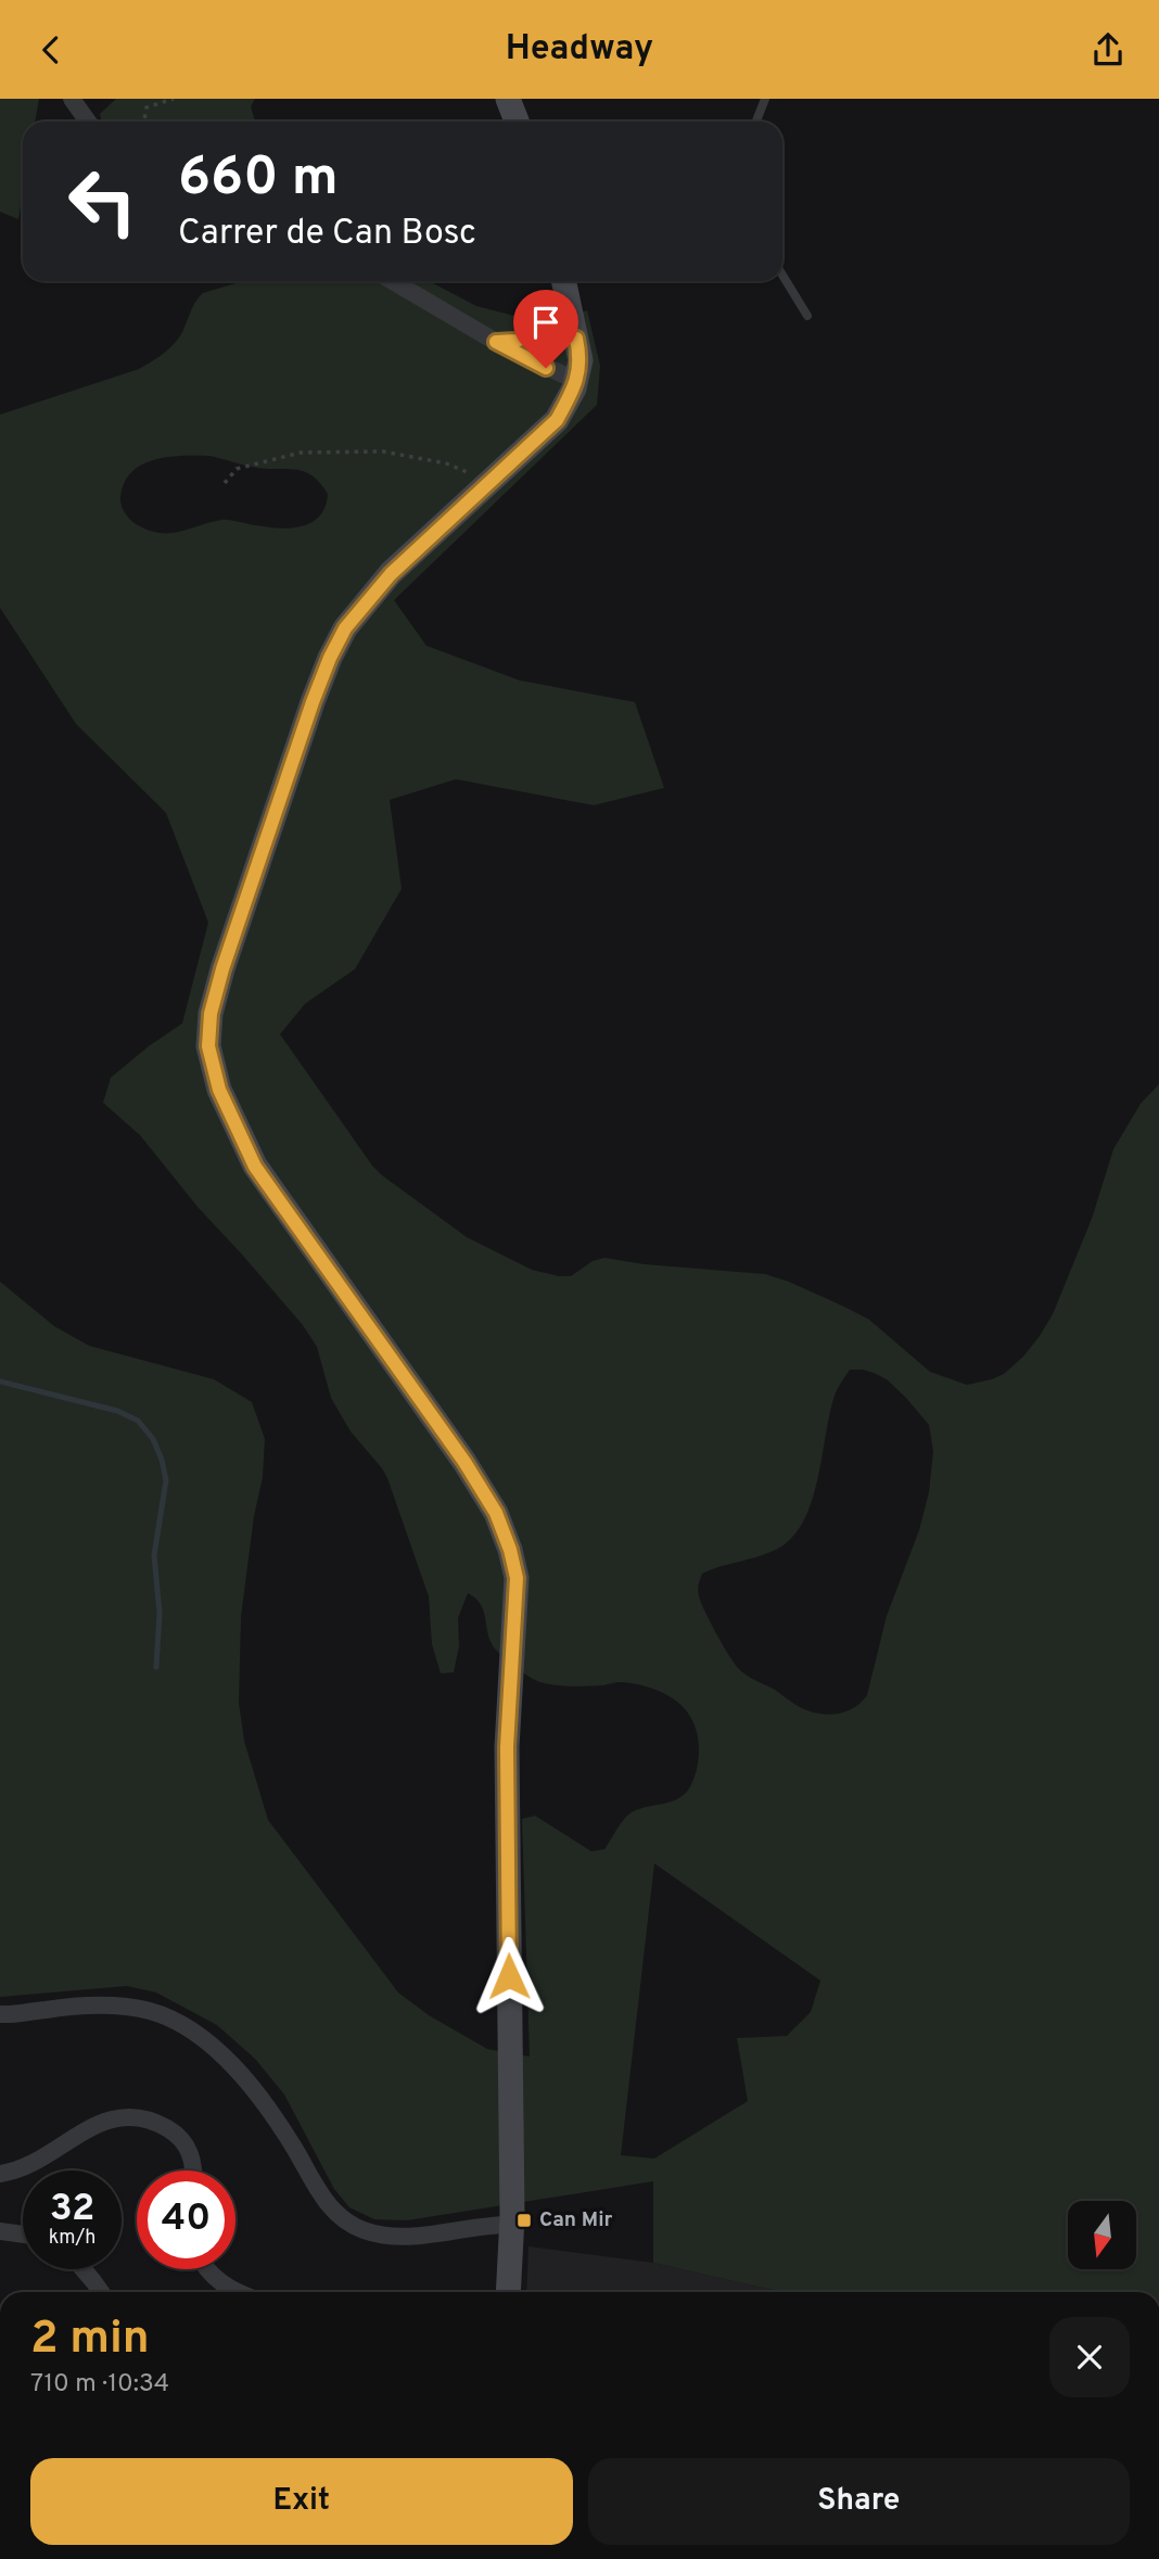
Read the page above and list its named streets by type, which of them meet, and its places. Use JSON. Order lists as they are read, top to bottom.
{
  "places": {
    "transit": ["Can Mir"]
  },
  "north": "bottom",
  "page": {
    "header": "Headway",
    "turn": ["660 m", "Carrer de Can Bosc"],
    "speed": "32 km/h",
    "limit": "40",
    "heading": ["2 min", "710 m · 10:34"],
    "buttons": ["Exit", "Share"]
  }
}
